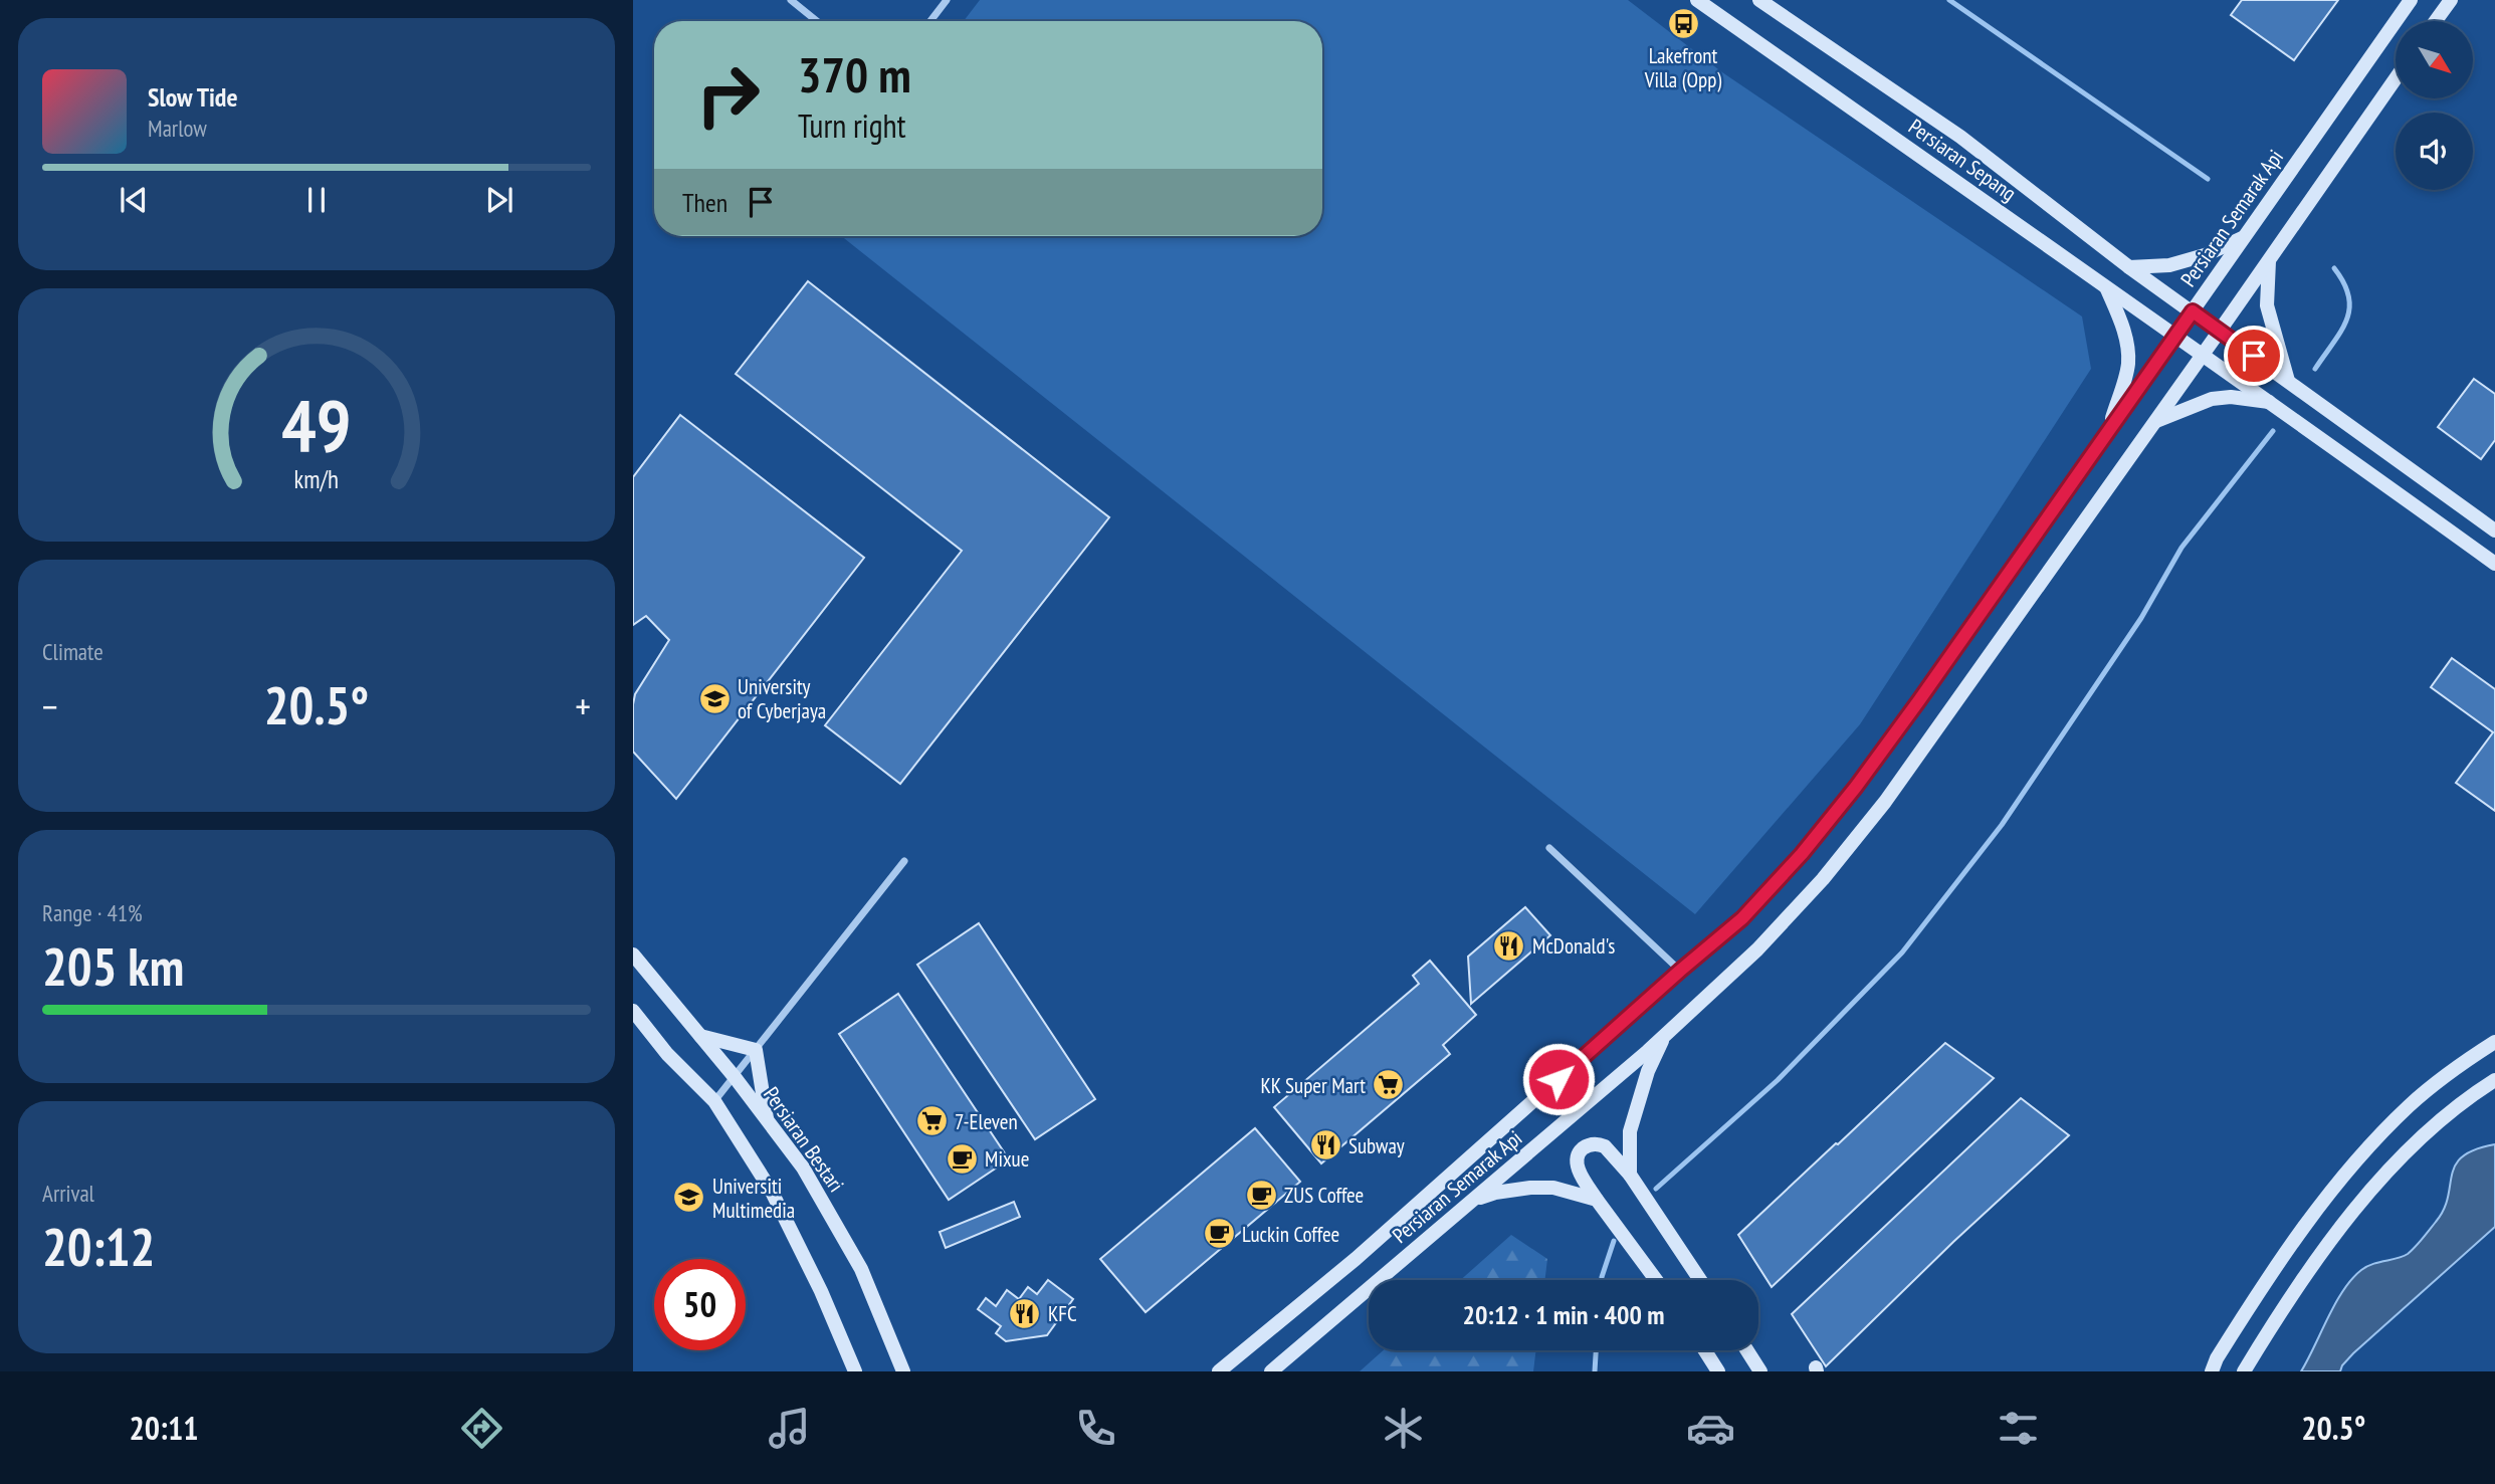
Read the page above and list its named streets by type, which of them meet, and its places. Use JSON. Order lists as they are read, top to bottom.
{
  "streets": {
    "main road": ["Persiaran Sepang", "Persiaran Semarak Api", "Persiaran Bestari"]
  },
  "crossings": [
    ["Persiaran Sepang", "Persiaran Semarak Api"]
  ],
  "places": {
    "bus stop": ["Lakefront Villa (Opp)"],
    "school or university": ["University of Cyberjaya", "Universiti Multimedia"],
    "restaurant": ["McDonald's", "Subway", "KFC"],
    "supermarket": ["KK Super Mart", "7-Eleven"],
    "cafe": ["Mixue", "ZUS Coffee", "Luckin Coffee"]
  },
  "north": "bottom right",
  "page": {
    "turn": ["370 m", "Turn right"],
    "song": ["Slow Tide", "Marlow"],
    "then": "Then",
    "tile": [
      "Climate",
      ["Range · 41%", "205 km"],
      ["Arrival", "20:12"]
    ],
    "heat": ["−", "20.5°", "+"],
    "limit": "50",
    "trip": "20:12 · 1 min · 400 m",
    "tabs": ["20:11", "20.5°"],
    "gauge": ["49", "km/h"]
  }
}
